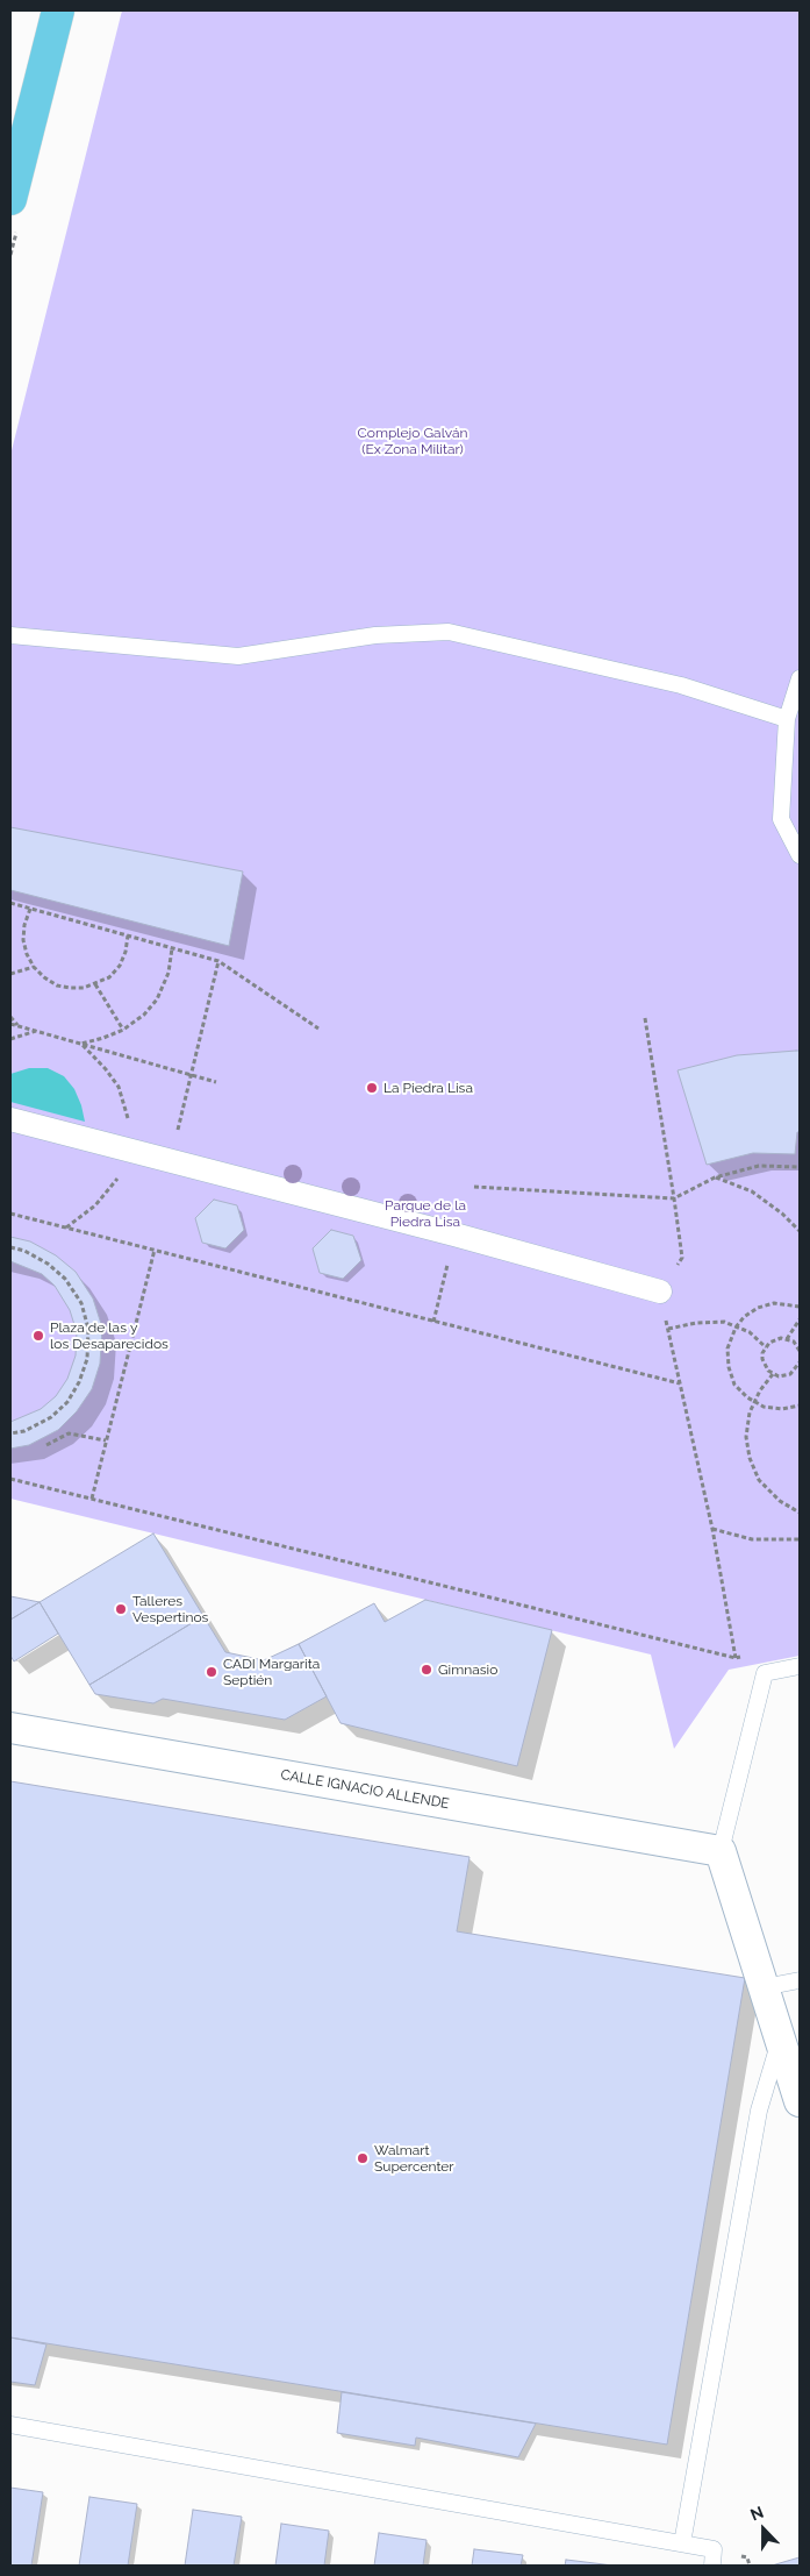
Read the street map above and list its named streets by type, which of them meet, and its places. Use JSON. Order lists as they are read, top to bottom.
{
  "streets": {
    "street": ["CALLE IGNACIO ALLENDE"]
  },
  "parks": ["Complejo Galván (Ex Zona Militar)", "Parque de la Piedra Lisa"],
  "places": [
    "La Piedra Lisa",
    "Plaza de las y los Desaparecidos",
    "Talleres Vespertinos",
    "Gimnasio",
    "CADI Margarita Septién",
    "Walmart Supercenter"
  ],
  "north": "top"
}
